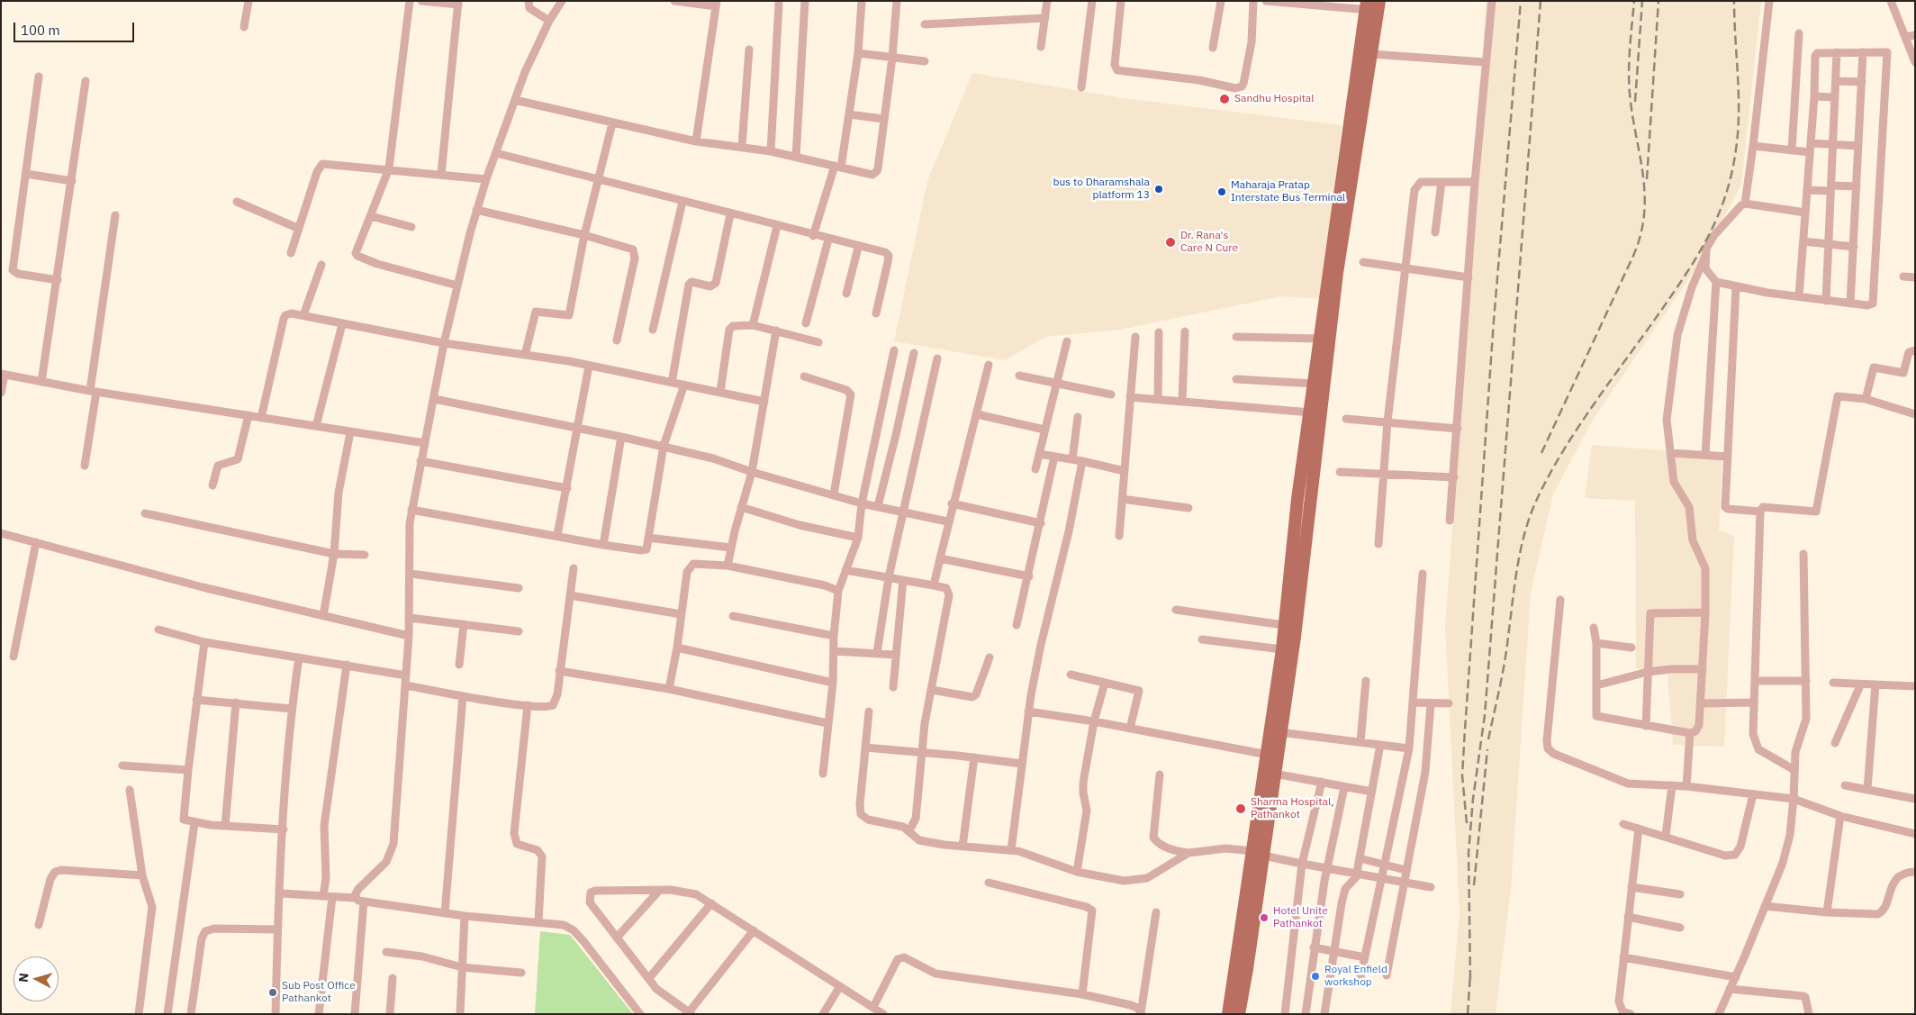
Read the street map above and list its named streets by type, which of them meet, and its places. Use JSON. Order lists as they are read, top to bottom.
{
  "places": [
    "Sandhu Hospital",
    "bus to Dharamshala platform 13",
    "Maharaja Pratap Interstate Bus Terminal",
    "Dr. Rana's Care N Cure",
    "Sharma Hospital, Pathankot",
    "Hotel Unite Pathankot",
    "Royal Enfield workshop",
    "Sub Post Office Pathankot"
  ],
  "scale_bar": "100 m",
  "north": "left"
}
